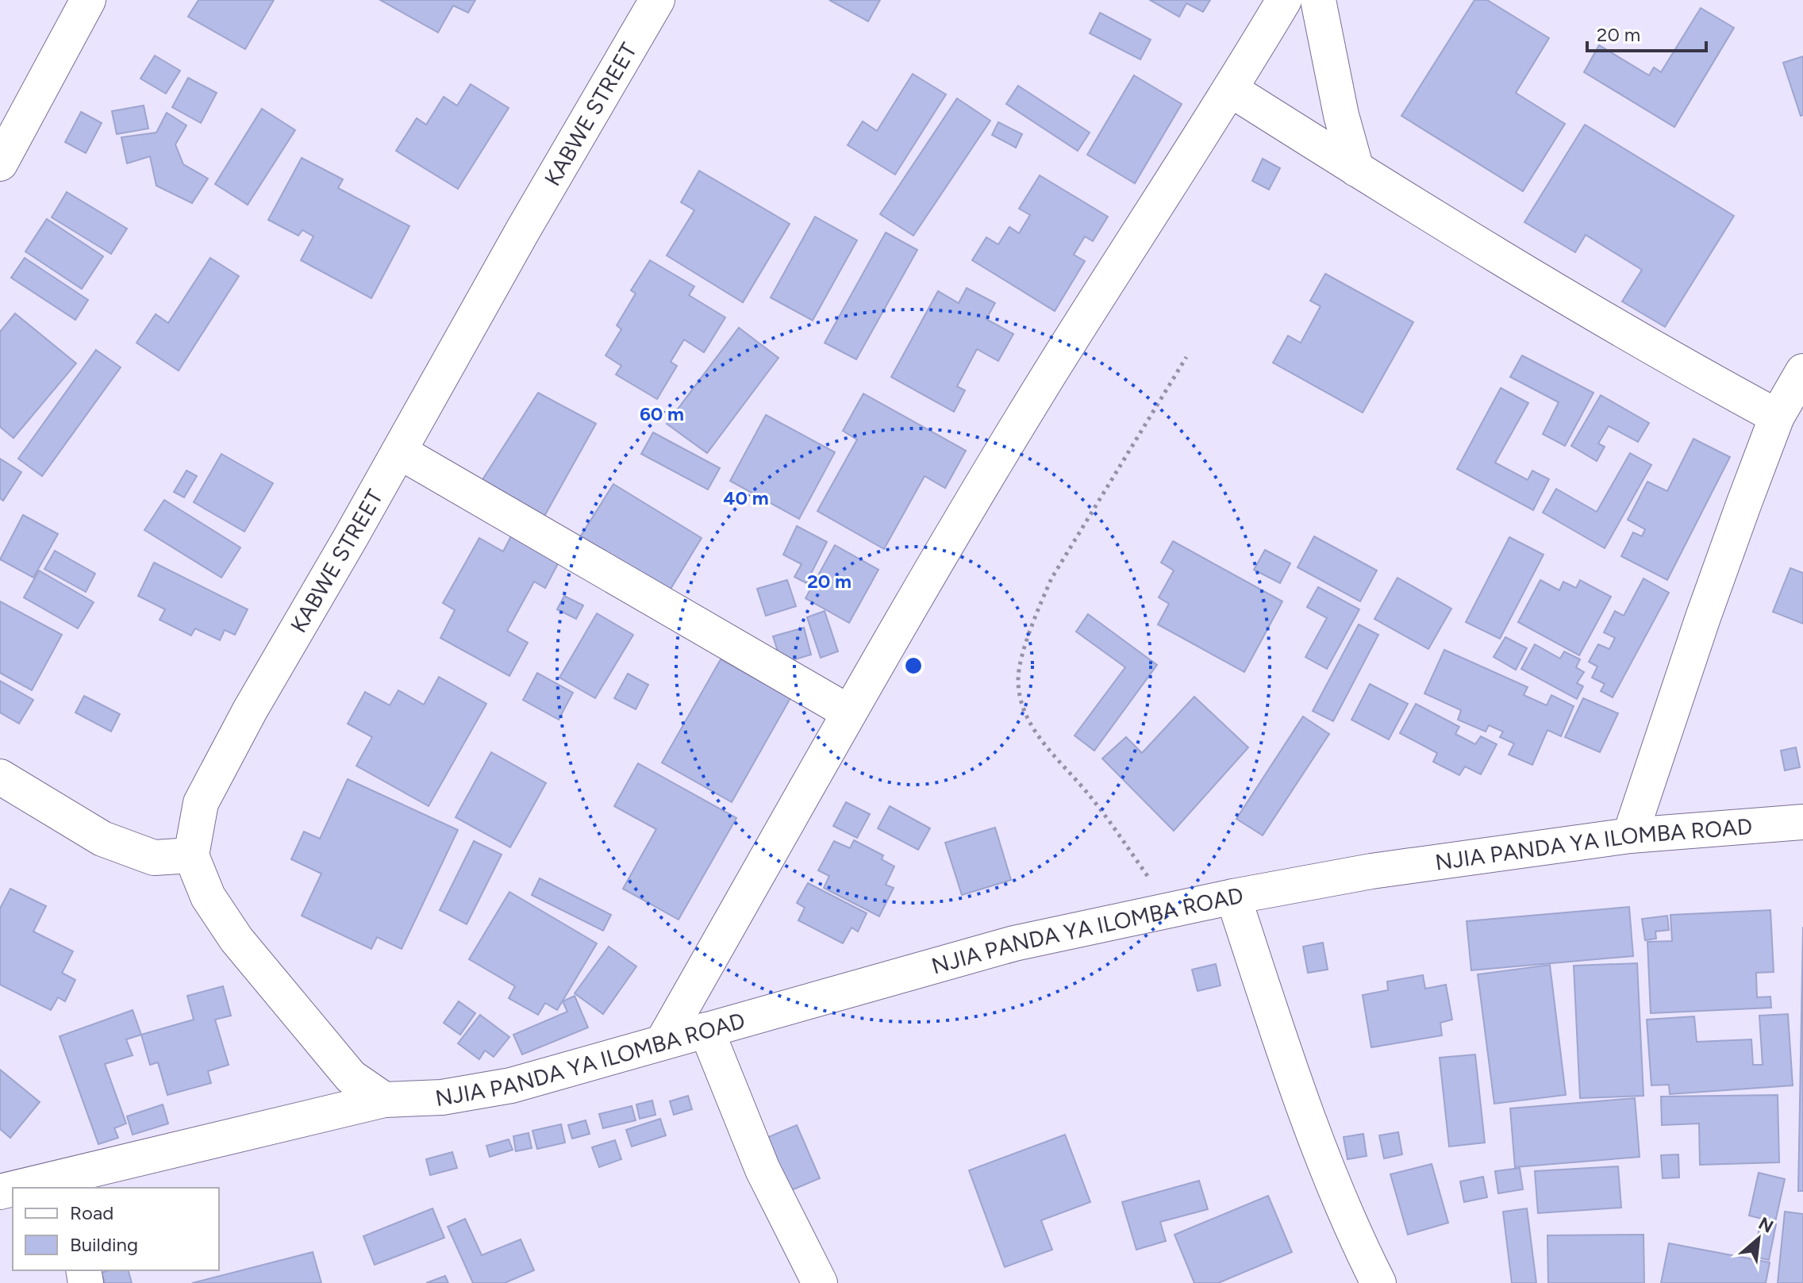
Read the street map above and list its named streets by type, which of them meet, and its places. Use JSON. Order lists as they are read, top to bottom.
{
  "streets": {
    "street": ["KABWE STREET", "NJIA PANDA YA ILOMBA ROAD"]
  },
  "legend": ["Road", "Building"],
  "scale_bar": "20 m",
  "north": "top right",
  "rings": ["60 m", "40 m", "20 m"]
}
